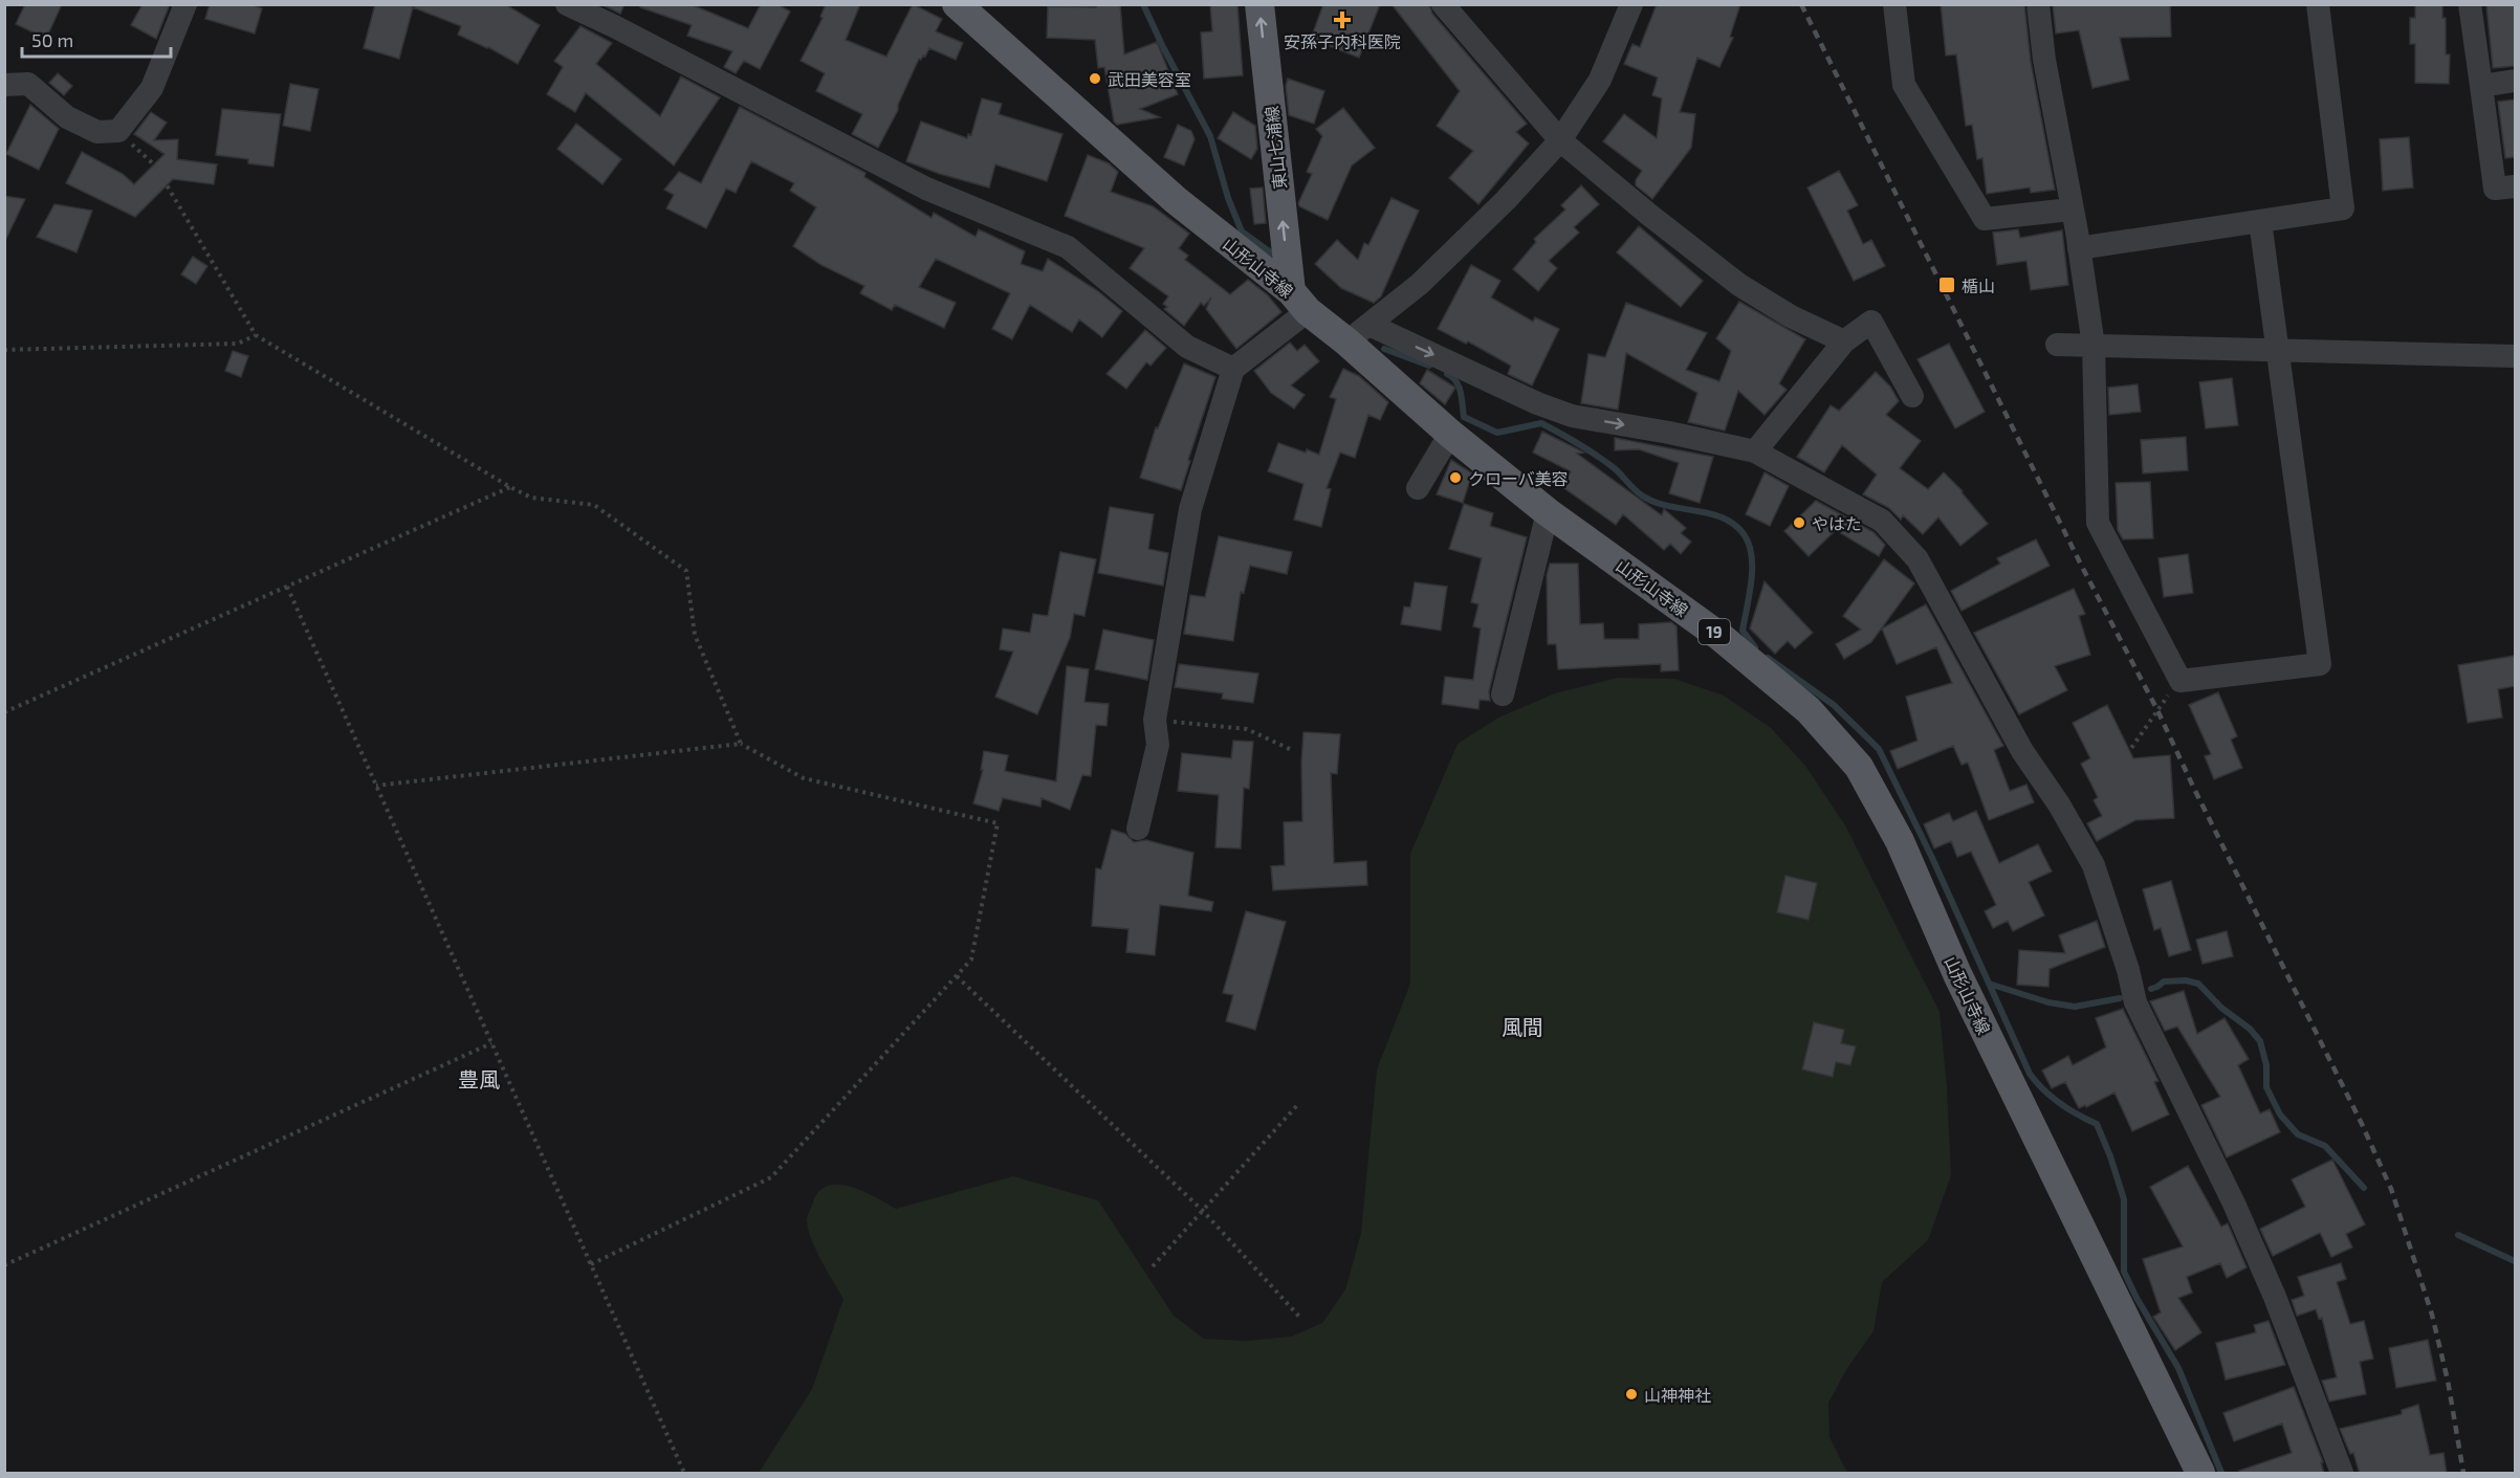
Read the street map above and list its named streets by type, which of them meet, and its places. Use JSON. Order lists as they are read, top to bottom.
{
  "streets": {
    "main road": ["東山七浦線", "山形山寺線", "19"]
  },
  "crossings": [
    ["東山七浦線", "山形山寺線"]
  ],
  "one_way": ["東山七浦線"],
  "districts": ["風間", "豊風"],
  "places": {
    "health": ["安孫子内科医院"],
    "other": [
      "武田美容室",
      "クローバ美容",
      "やはた",
      "山神神社"
    ],
    "transit": ["楯山"]
  },
  "scale_bar": "50 m"
}
